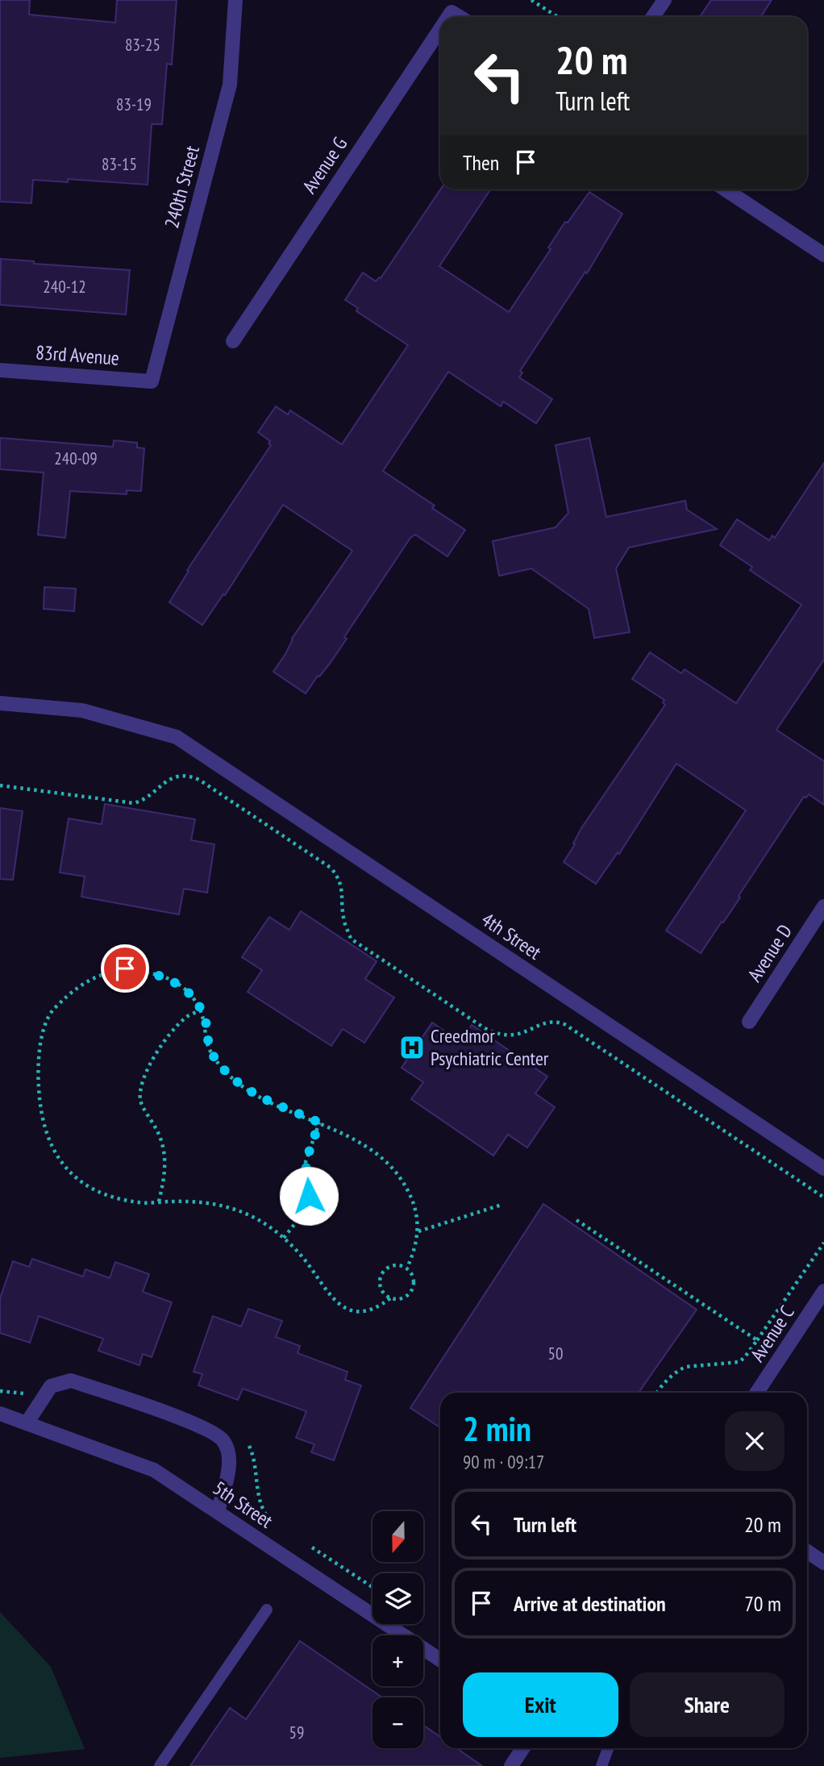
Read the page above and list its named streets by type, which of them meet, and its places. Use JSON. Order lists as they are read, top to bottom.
{
  "streets": {
    "street": [
      "Avenue G",
      "240th Street",
      "83rd Avenue",
      "4th Street",
      "Avenue D",
      "Avenue C",
      "5th Street"
    ]
  },
  "crossings": [
    ["240th Street", "83rd Avenue"]
  ],
  "places": {
    "hospital": ["Creedmor Psychiatric Center"]
  },
  "house_numbers": [
    "83-25",
    "83-19",
    "83-15",
    "240-12",
    "240-09",
    "50",
    "59"
  ],
  "north": "bottom",
  "page": {
    "turn": ["20 m", "Turn left"],
    "then": "Then",
    "heading": ["2 min", "90 m · 09:17"],
    "list": [
      {
        "name": "Turn left",
        "value": "20 m"
      },
      {
        "name": "Arrive at destination",
        "value": "70 m"
      }
    ],
    "map_buttons": ["+", "−"],
    "buttons": ["Exit", "Share"]
  }
}
